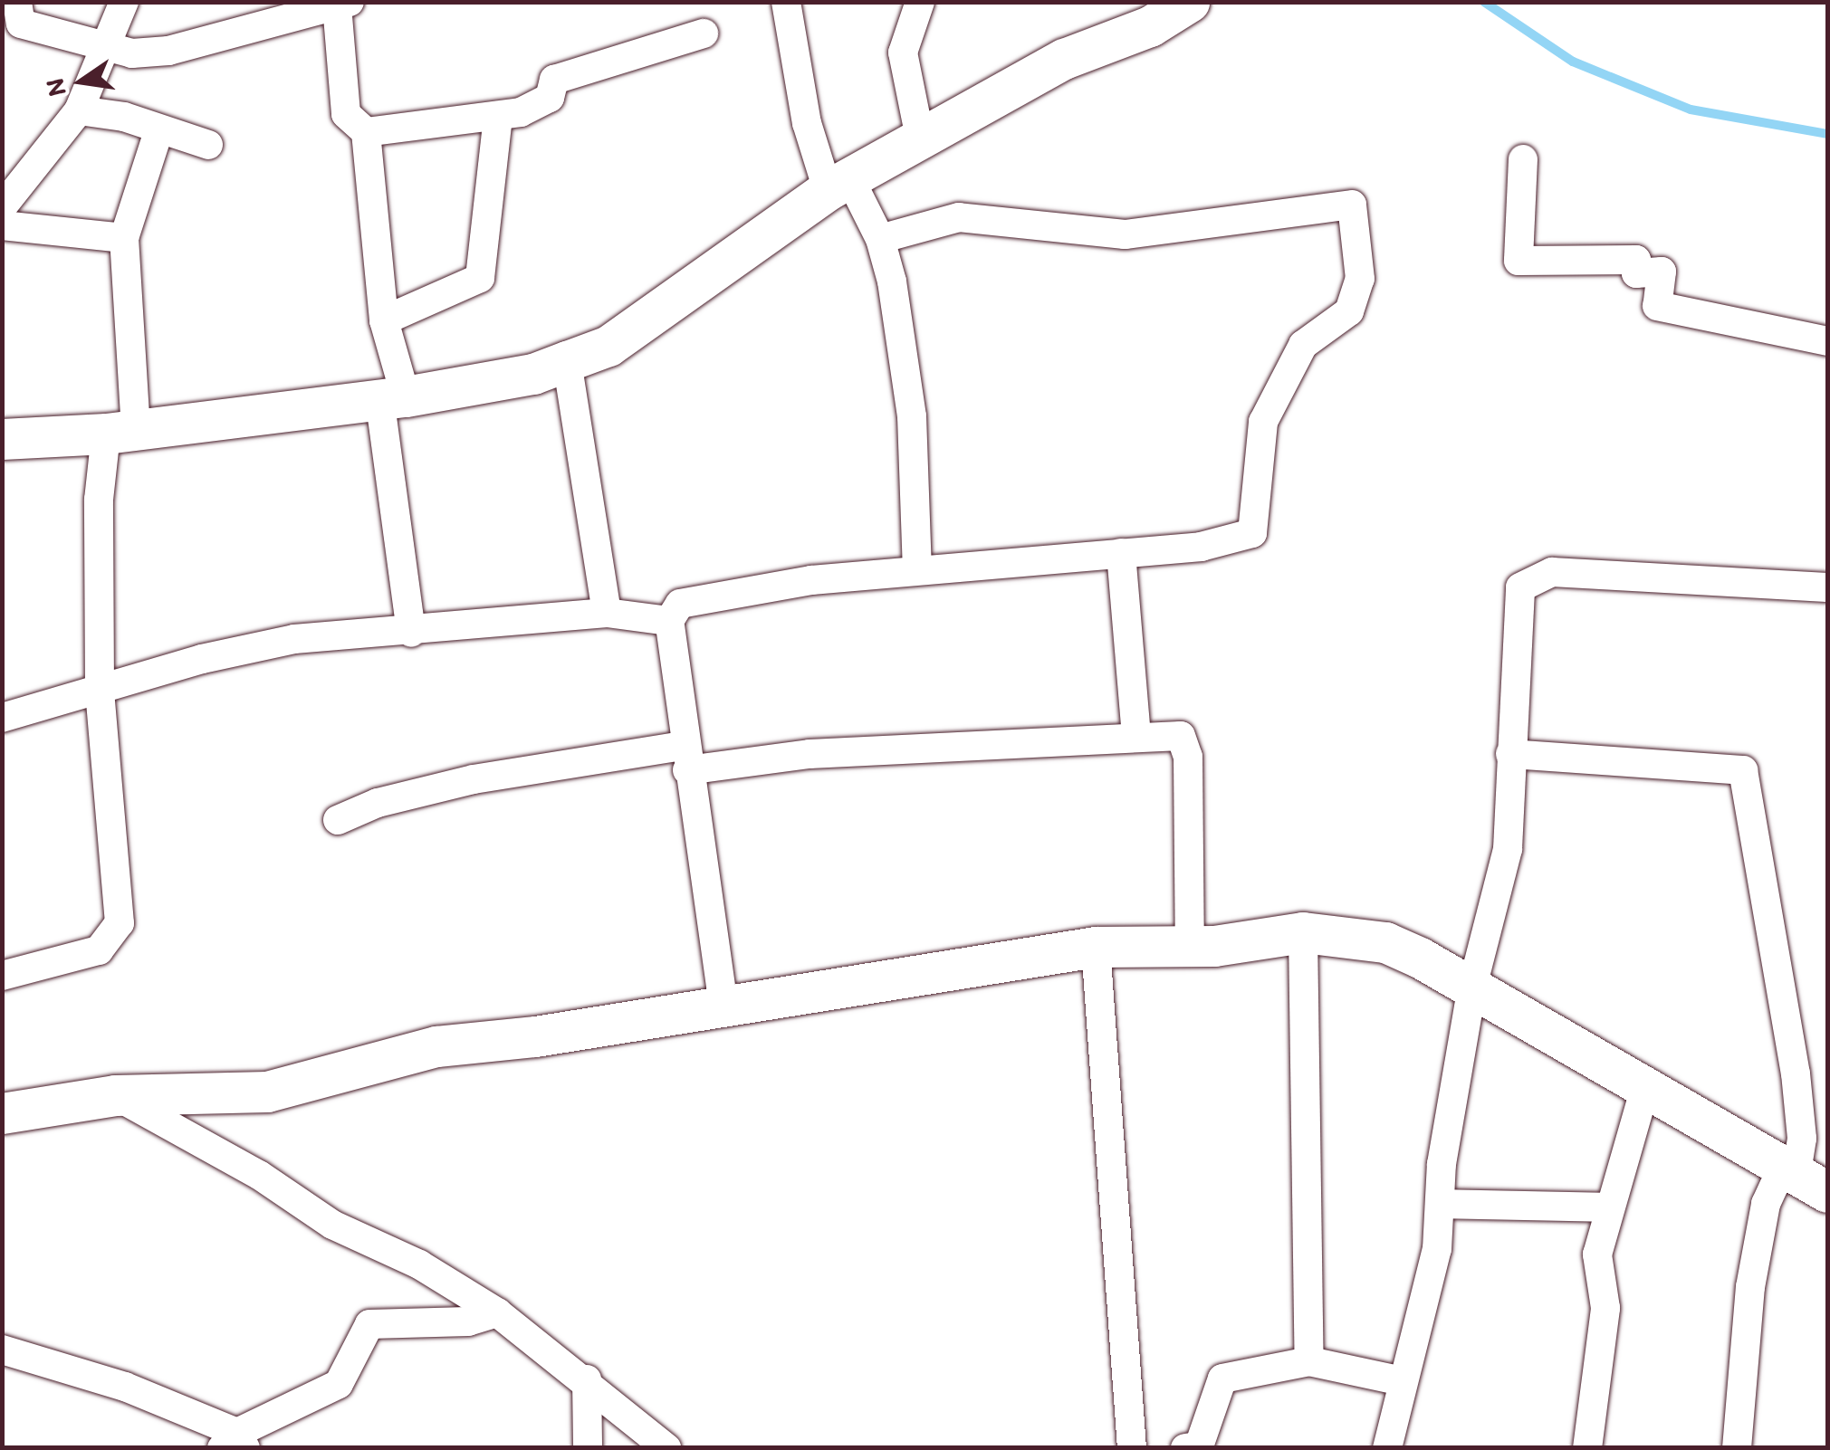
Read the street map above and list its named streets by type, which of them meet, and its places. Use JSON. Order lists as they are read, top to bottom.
{
  "north": "left"
}
